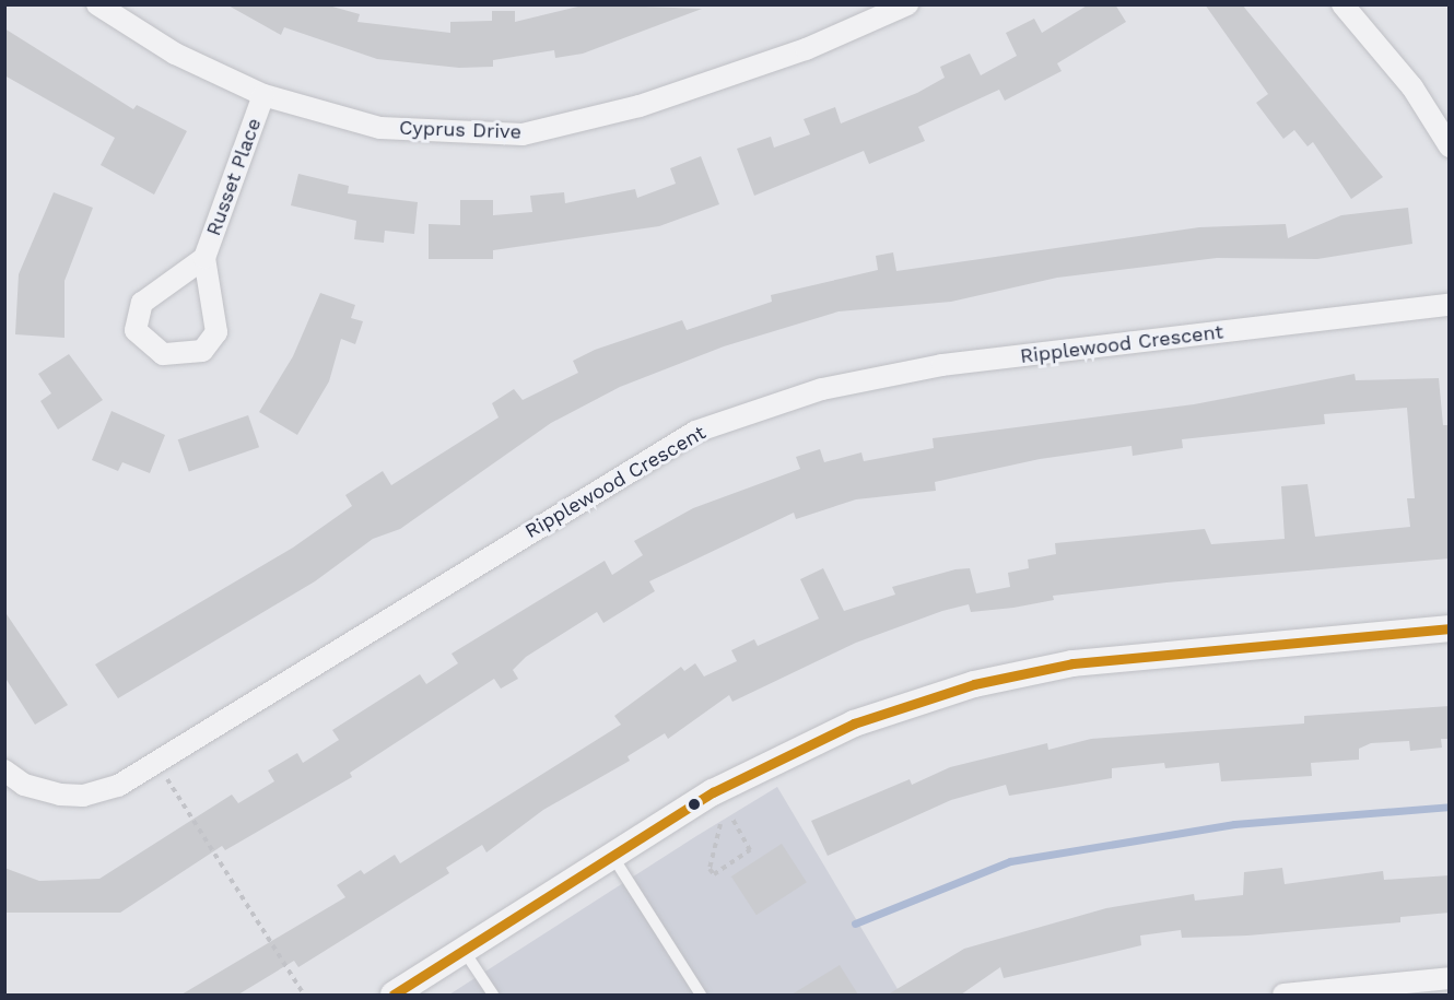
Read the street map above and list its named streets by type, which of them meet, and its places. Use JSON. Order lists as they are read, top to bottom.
{
  "streets": {
    "street": ["Cyprus Drive", "Russet Place", "Ripplewood Crescent"]
  },
  "crossings": [
    ["Cyprus Drive", "Russet Place"]
  ]
}
